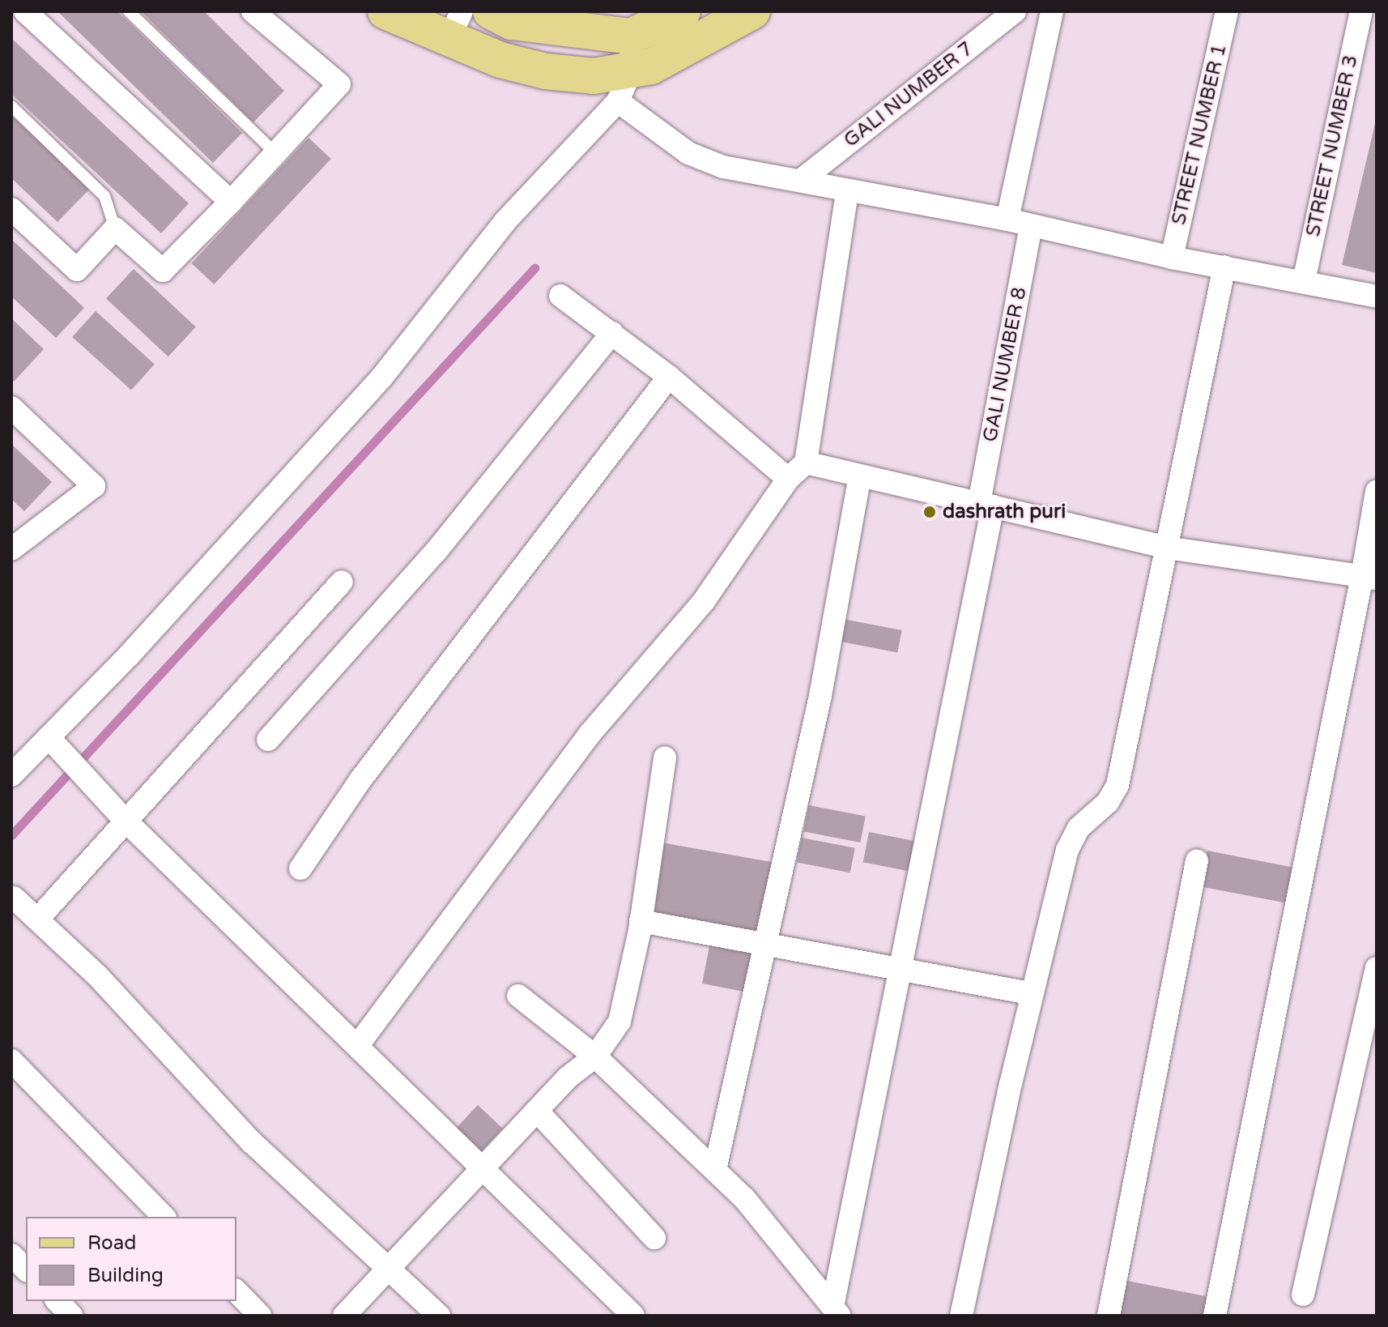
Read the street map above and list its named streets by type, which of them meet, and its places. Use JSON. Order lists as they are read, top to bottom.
{
  "streets": {
    "street": [
      "GALI NUMBER 7",
      "STREET NUMBER 1",
      "STREET NUMBER 3",
      "GALI NUMBER 8"
    ]
  },
  "places": ["dashrath puri"],
  "legend": ["Road", "Building"]
}
